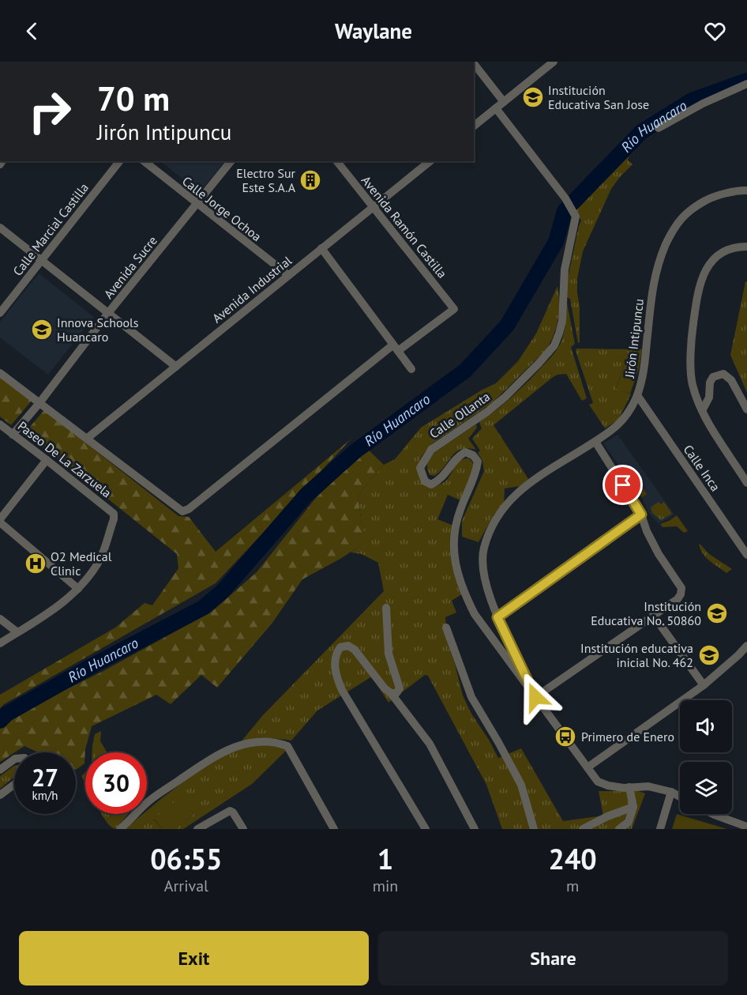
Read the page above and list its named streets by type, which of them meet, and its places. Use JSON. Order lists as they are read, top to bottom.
{
  "streets": {
    "street": [
      "Calle Jorge Ochoa",
      "Avenida Ramón Castilla",
      "Calle Marcial Castilla",
      "Avenida Sucre",
      "Avenida Industrial",
      "Jirón Intipuncu",
      "Calle Ollanta",
      "Paseo De La Zarzuela",
      "Calle Inca"
    ]
  },
  "crossings": [
    ["Calle Jorge Ochoa", "Avenida Sucre"],
    ["Calle Jorge Ochoa", "Avenida Industrial"],
    ["Avenida Ramón Castilla", "Avenida Industrial"],
    ["Avenida Sucre", "Paseo De La Zarzuela"],
    ["Jirón Intipuncu", "Calle Ollanta"],
    ["Jirón Intipuncu", "Calle Inca"]
  ],
  "water": ["Río Huancaro"],
  "places": {
    "school or university": [
      "Institución Educativa San Jose",
      "Innova Schools Huancaro",
      "Institución Educativa No. 50860",
      "Institución educativa inicial No. 462"
    ],
    "building": ["Electro Sur Este S.A.A"],
    "hospital": ["O2 Medical Clinic"],
    "bus stop": ["Primero de Enero"]
  },
  "page": {
    "header": "Waylane",
    "turn": ["70 m", "Jirón Intipuncu"],
    "speed": "27 km/h",
    "limit": "30",
    "eta": [
      "06:55",
      "Arrival",
      "1",
      "min",
      "240",
      "m"
    ],
    "buttons": ["Exit", "Share"]
  }
}
